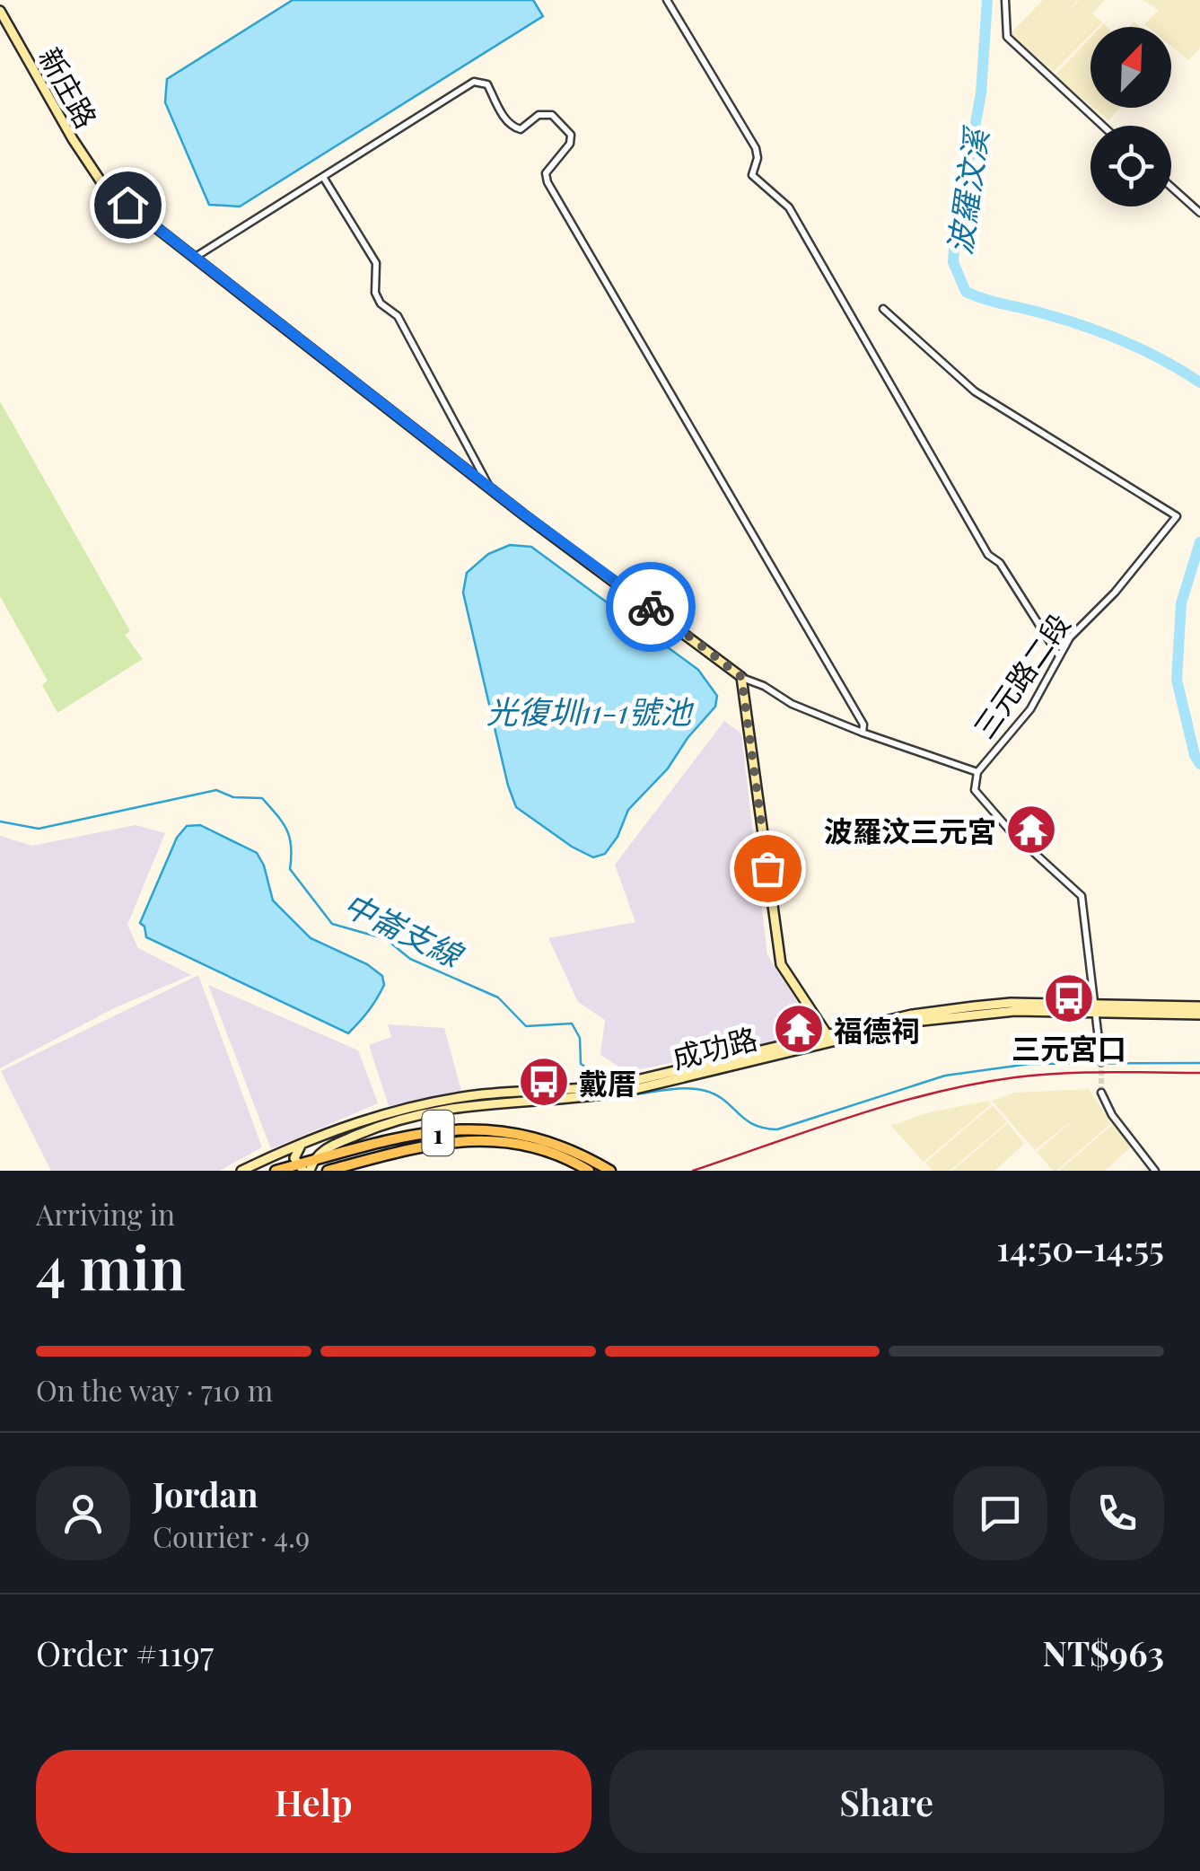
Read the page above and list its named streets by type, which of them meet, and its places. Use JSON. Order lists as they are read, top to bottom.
{
  "streets": {
    "main road": ["1"],
    "street": ["新庄路", "三元路二段", "成功路"]
  },
  "crossings": [
    ["三元路二段", "成功路"],
    ["成功路", "1"]
  ],
  "water": ["波羅汶溪", "光復圳11-1號池", "中崙支線"],
  "places": {
    "temple": ["波羅汶三元宮", "福德祠"],
    "bus stop": ["三元宮口", "戴厝"]
  },
  "north": "top right",
  "page": {
    "heading": ["4 min", "Arriving in", "14:50–14:55"],
    "panel": [
      "Jordan",
      "Courier · 4.9",
      "Order #1197",
      "NT$963"
    ],
    "bar": "On the way · 710 m",
    "buttons": ["Help", "Share"]
  }
}
